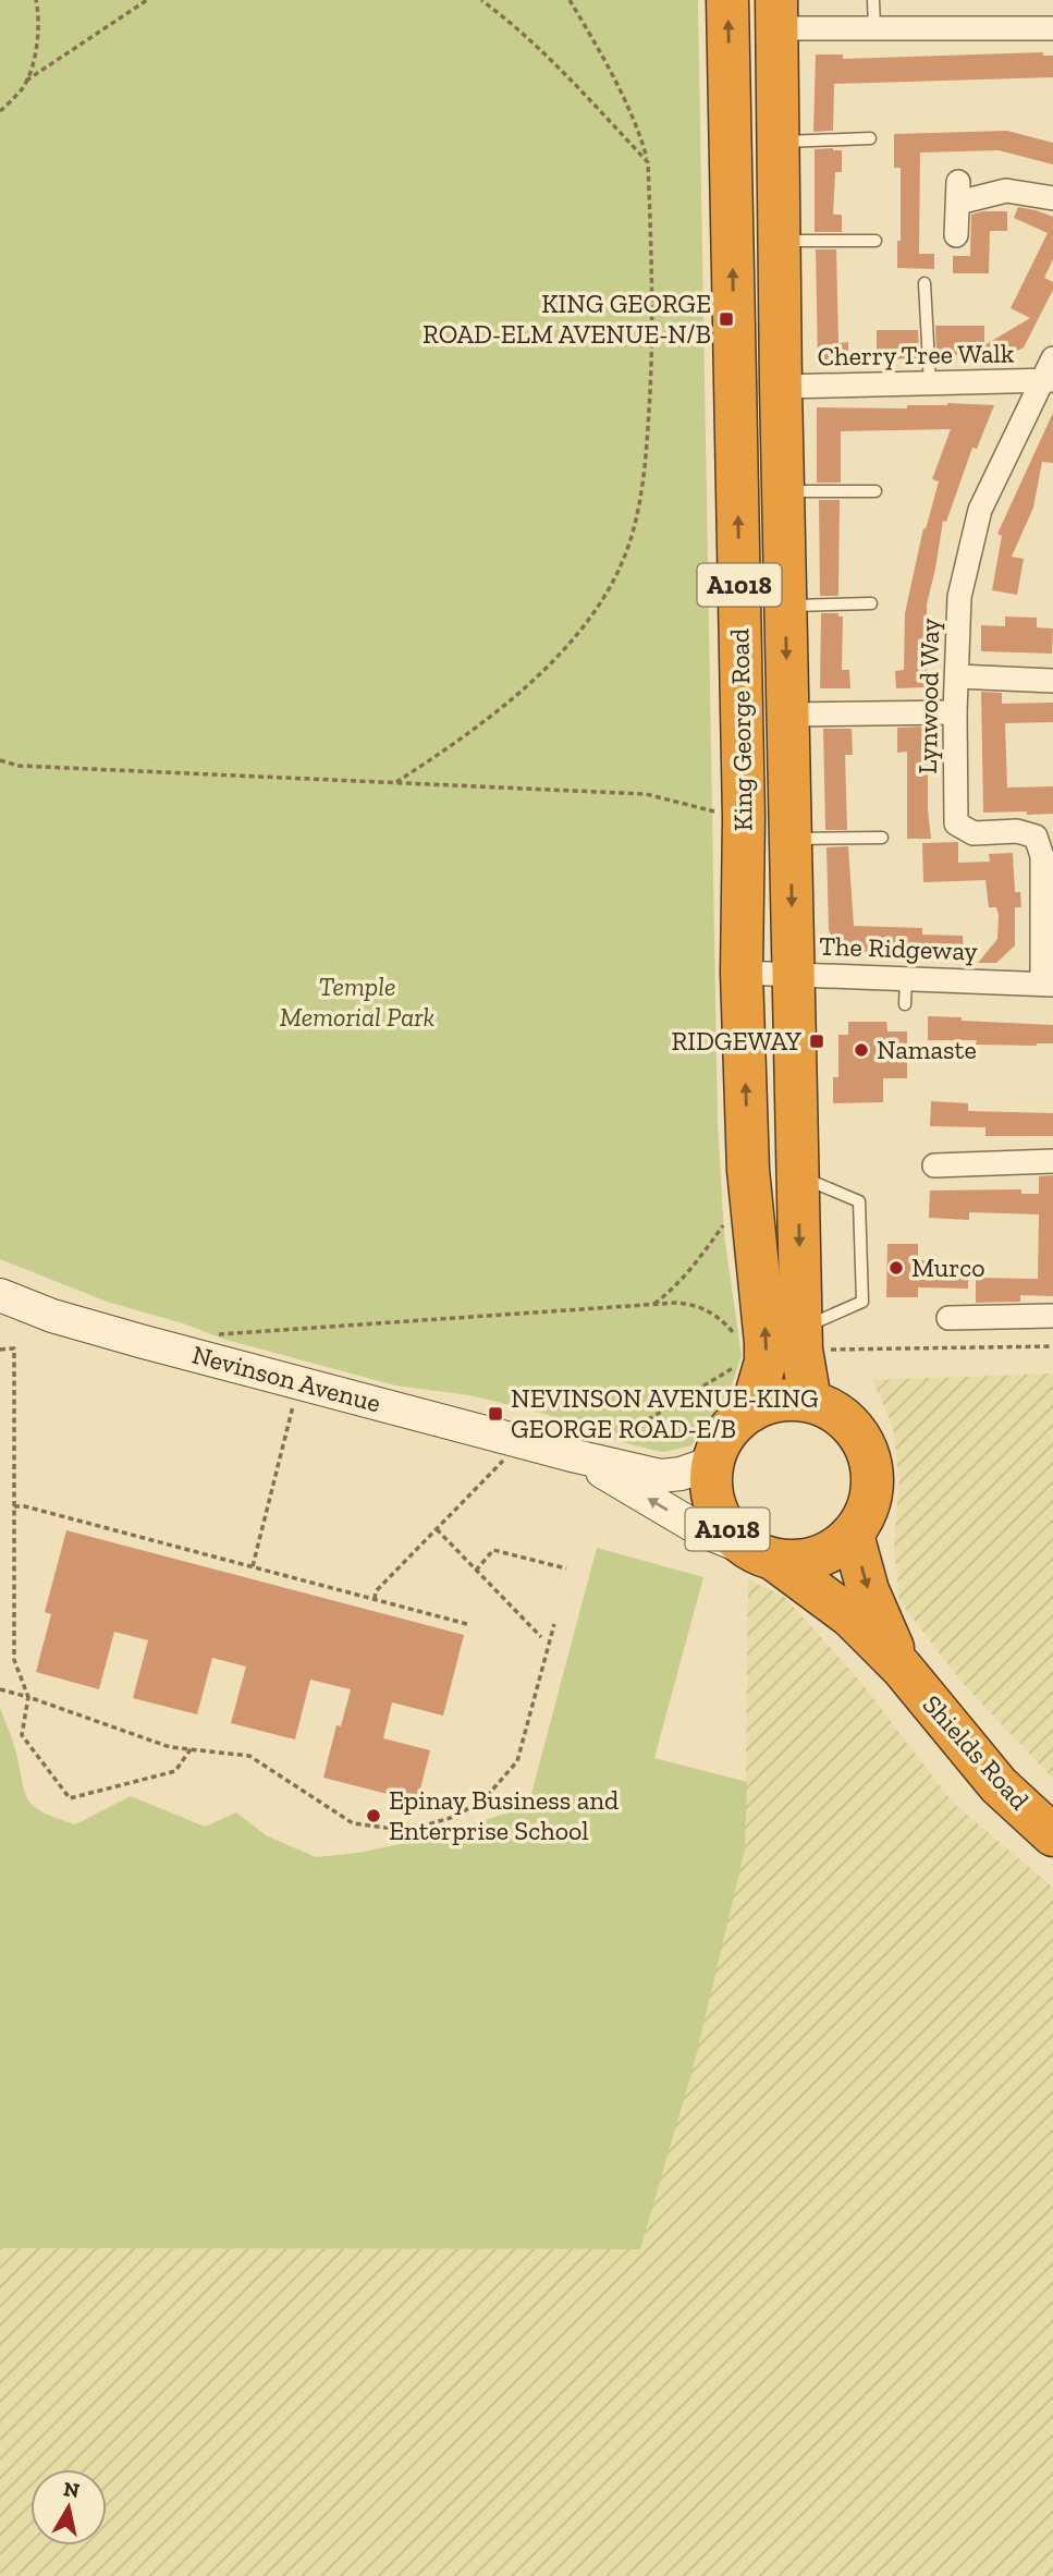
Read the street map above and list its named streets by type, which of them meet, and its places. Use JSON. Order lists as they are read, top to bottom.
{
  "streets": {
    "highway": ["A1018", "King George Road", "Shields Road"],
    "street": [
      "Cherry Tree Walk",
      "Lynwood Way",
      "The Ridgeway",
      "Nevinson Avenue"
    ]
  },
  "crossings": [
    ["Cherry Tree Walk", "Lynwood Way"],
    ["Cherry Tree Walk", "King George Road"],
    ["A1018", "King George Road"],
    ["A1018", "Nevinson Avenue"],
    ["A1018", "Shields Road"],
    ["Lynwood Way", "The Ridgeway"],
    ["King George Road", "The Ridgeway"],
    ["King George Road", "Nevinson Avenue"],
    ["King George Road", "Shields Road"],
    ["Nevinson Avenue", "Shields Road"]
  ],
  "parks": ["Temple Memorial Park"],
  "places": {
    "transit": ["KING GEORGE ROAD-ELM AVENUE-N/B", "RIDGEWAY", "NEVINSON AVENUE-KING GEORGE ROAD-E/B"],
    "other": ["Namaste", "Murco", "Epinay Business and Enterprise School"]
  },
  "north": "top"
}
